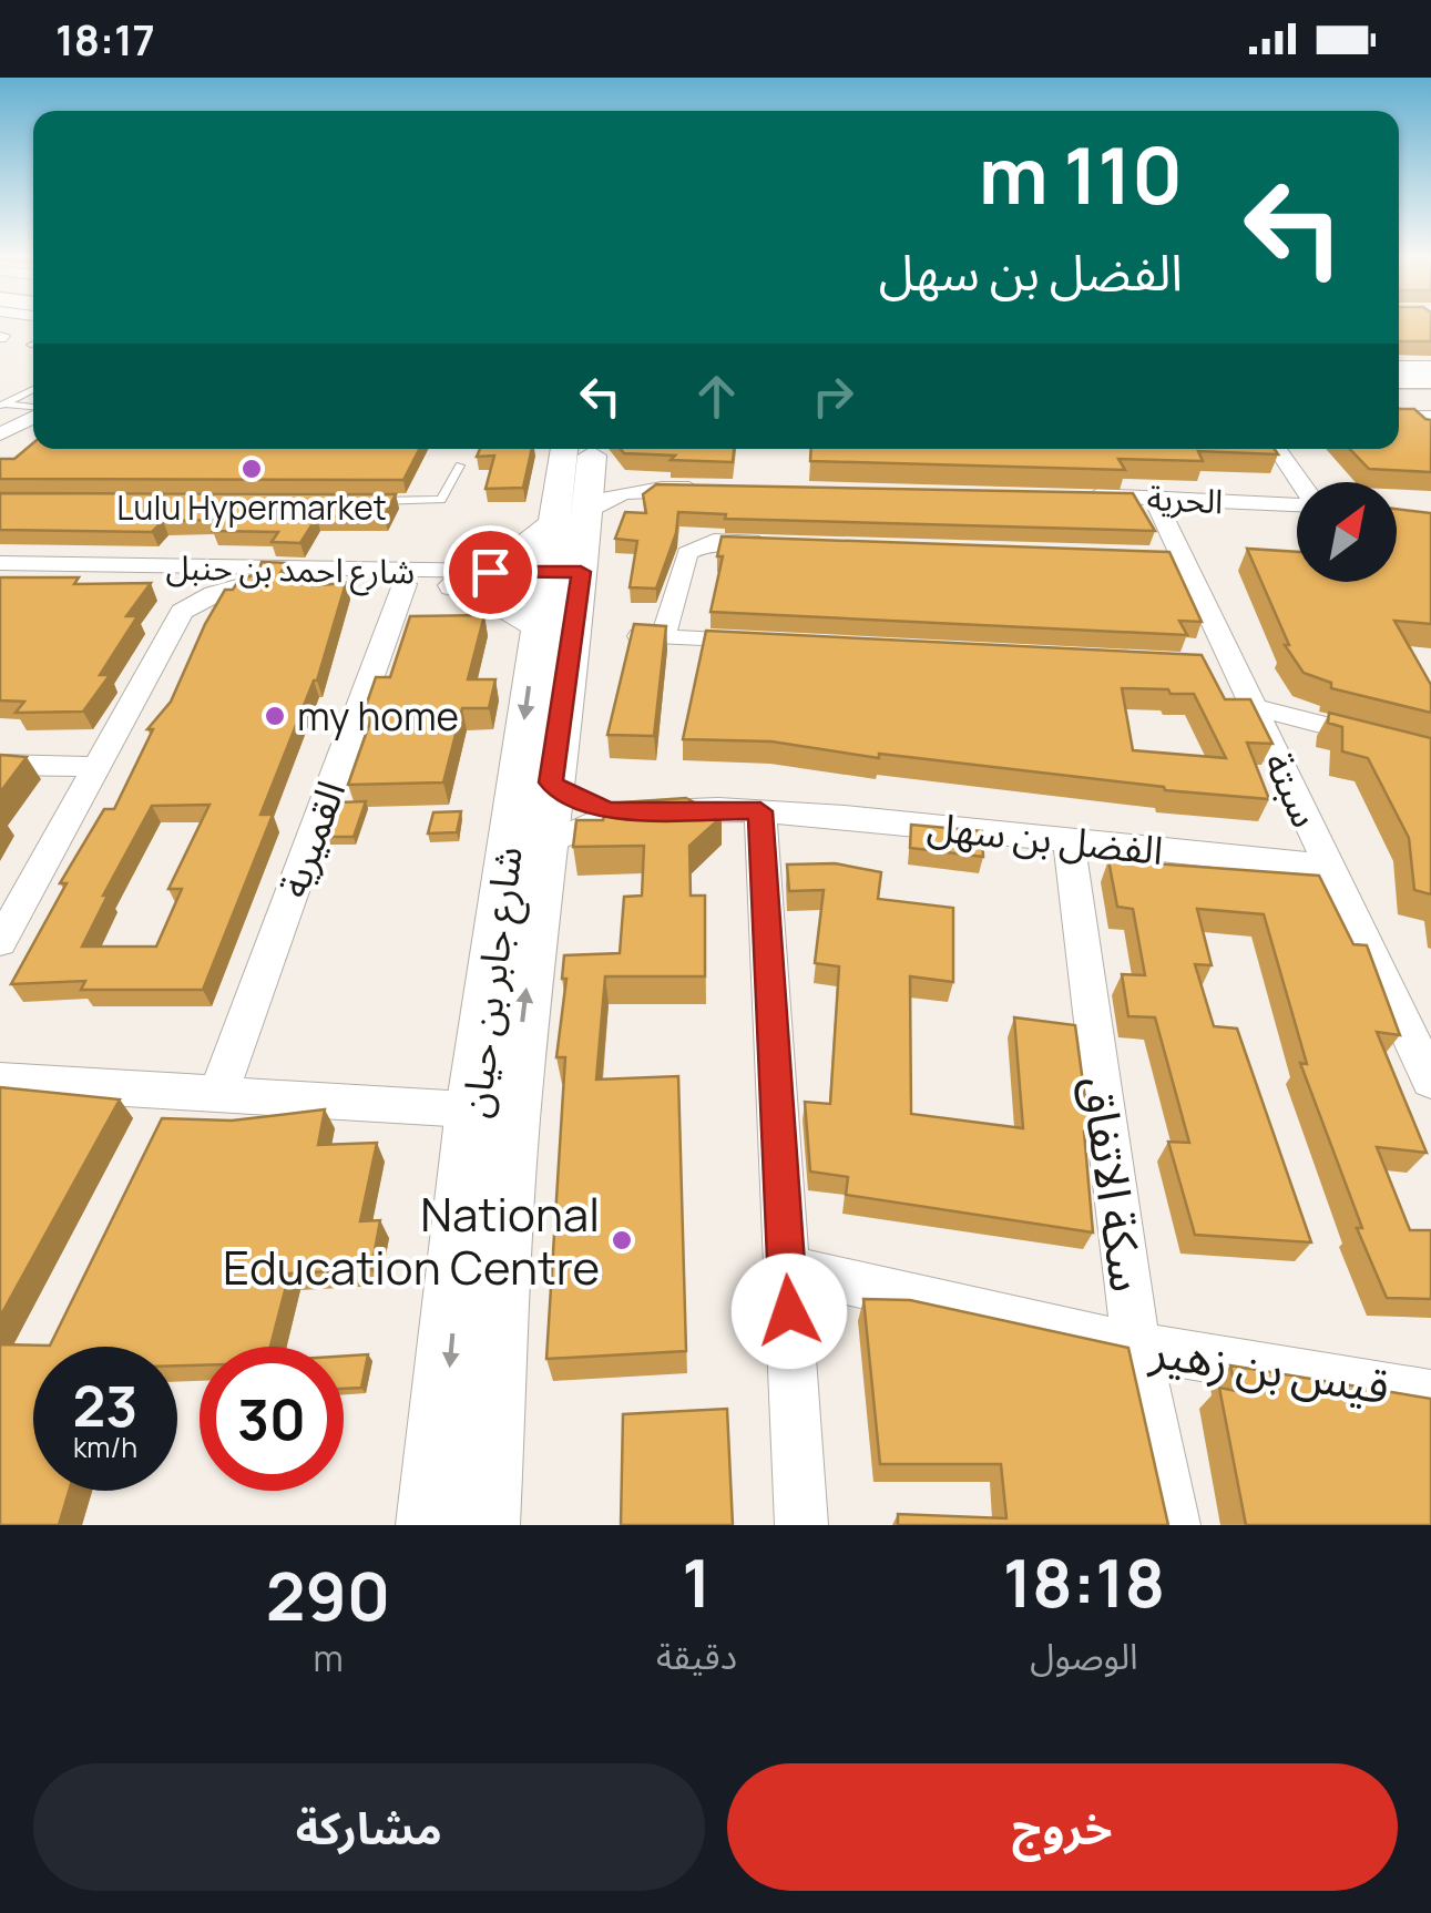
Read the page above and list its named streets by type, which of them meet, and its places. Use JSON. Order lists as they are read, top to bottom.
{
  "streets": {
    "street": [
      "الحرية",
      "شارع احمد بن حنبل",
      "سبتة",
      "الفضل بن سهل",
      "القميرية",
      "شارع جابر بن حيان",
      "سكة الاتفاق",
      "قيس بن زهير"
    ]
  },
  "crossings": [
    ["الحرية", "سبتة"],
    ["شارع احمد بن حنبل", "القميرية"],
    ["شارع احمد بن حنبل", "شارع جابر بن حيان"],
    ["سبتة", "الفضل بن سهل"],
    ["الفضل بن سهل", "شارع جابر بن حيان"],
    ["الفضل بن سهل", "سكة الاتفاق"],
    ["سكة الاتفاق", "قيس بن زهير"]
  ],
  "places": ["Lulu Hypermarket", "my home", "National Education Centre"],
  "north": "top right",
  "page": {
    "status": "18:17",
    "turn": ["110 m", "الفضل بن سهل"],
    "speed": "23 km/h",
    "limit": "30",
    "eta": [
      "18:18",
      "الوصول",
      "1",
      "دقيقة",
      "290",
      "m"
    ],
    "buttons": ["خروج", "مشاركة"]
  }
}
